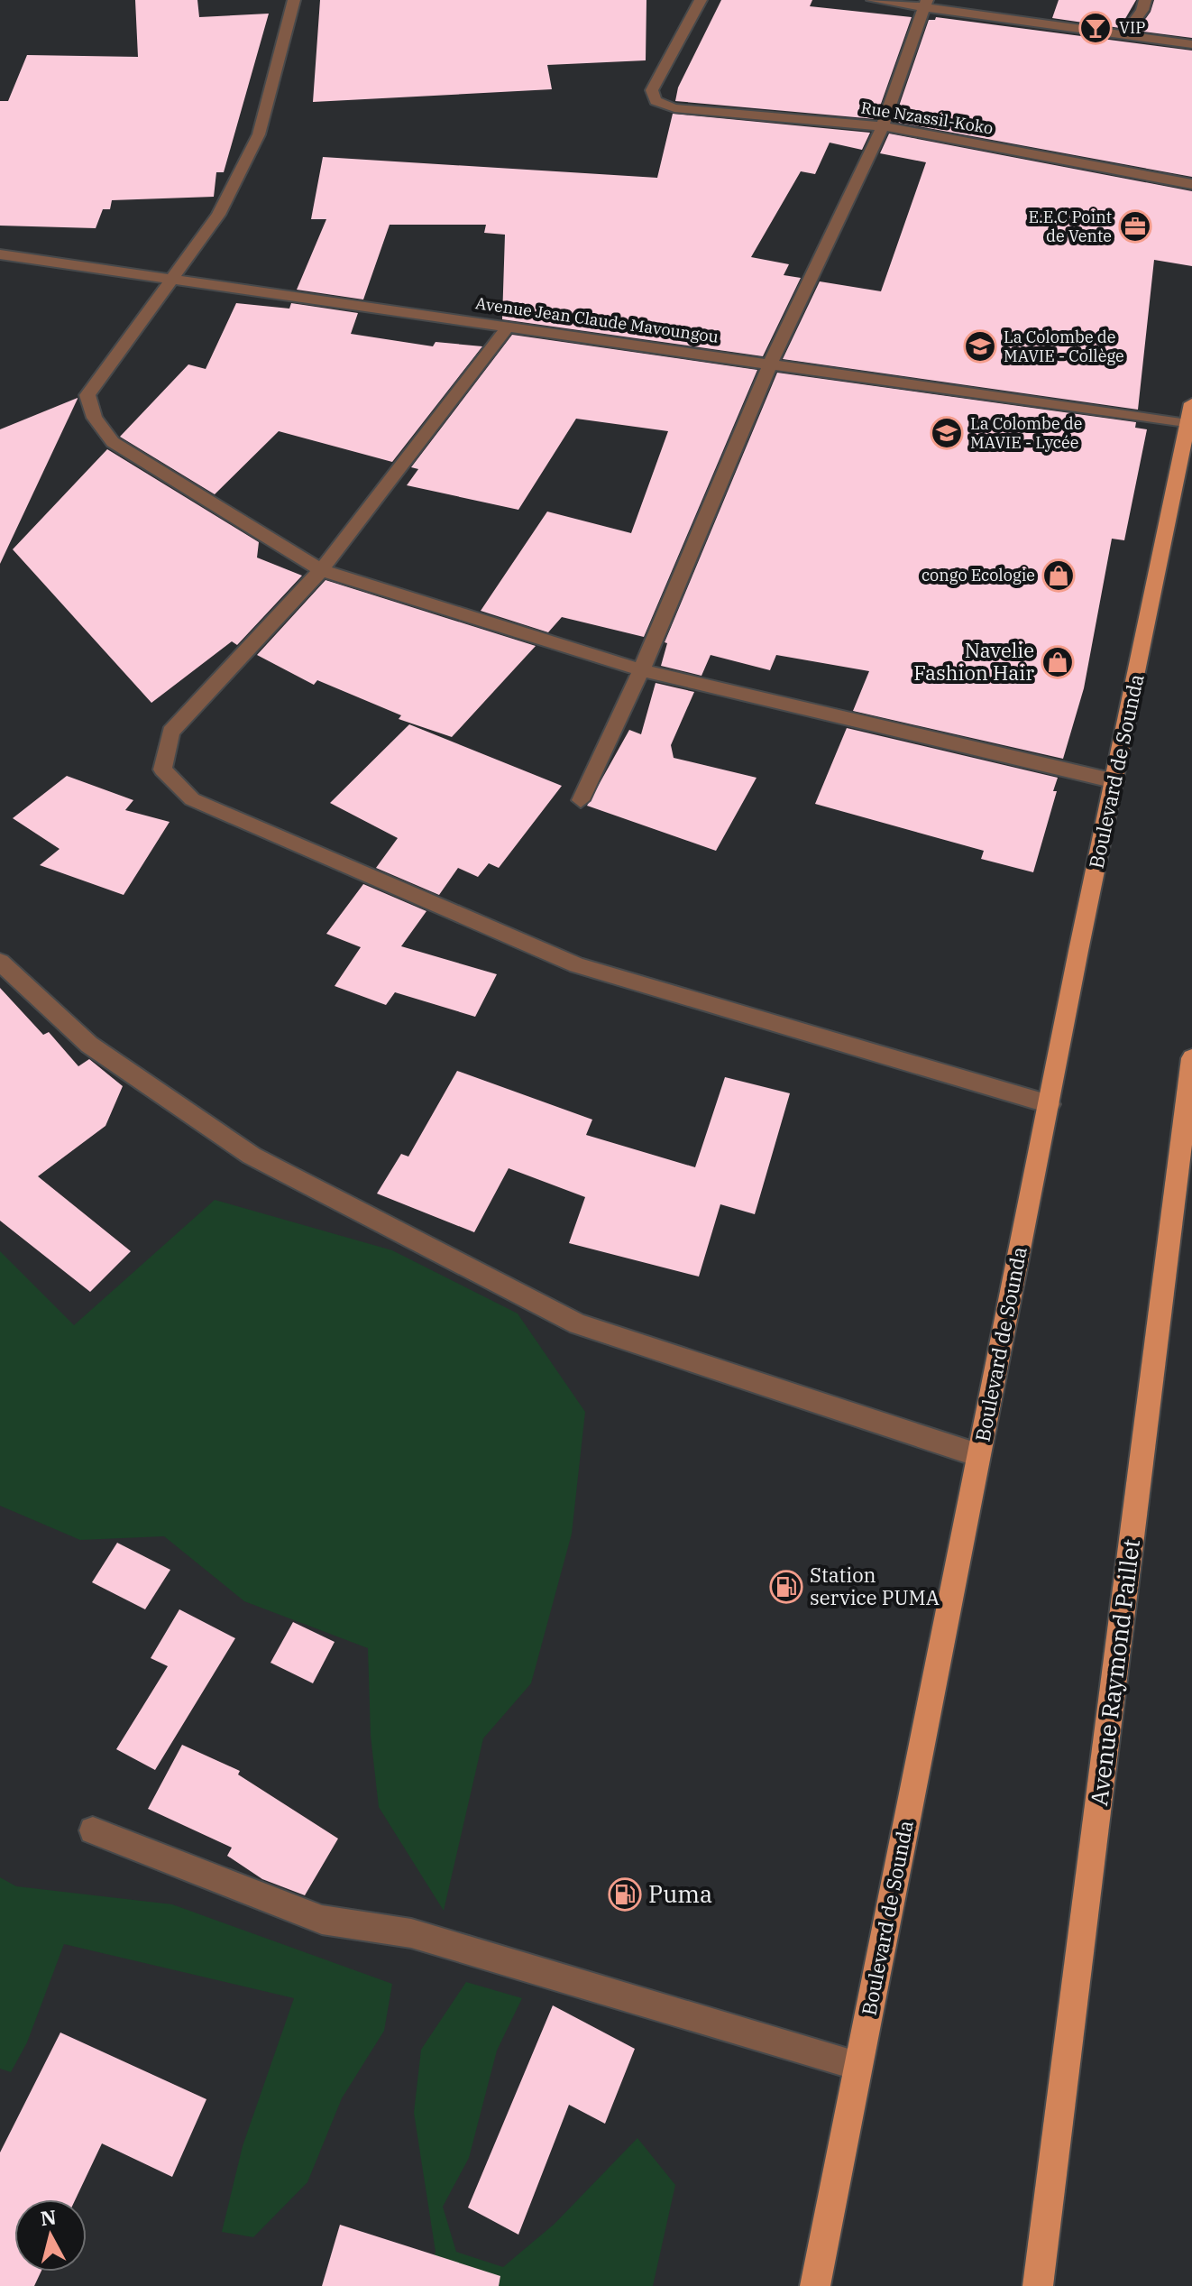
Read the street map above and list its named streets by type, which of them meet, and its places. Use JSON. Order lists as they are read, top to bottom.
{
  "streets": {
    "main road": ["Boulevard de Sounda", "Avenue Raymond Paillet"],
    "street": ["Rue Nzassil-Koko", "Avenue Jean Claude Mavoungou"]
  },
  "crossings": [
    ["Avenue Jean Claude Mavoungou", "Boulevard de Sounda"]
  ],
  "places": {
    "bar": ["VIP"],
    "office": ["E.E.C Point de Vente"],
    "school or university": ["La Colombe de MAVIE - Collège", "La Colombe de MAVIE - Lycée"],
    "shop": ["congo Ecologie", "Navelie Fashion Hair"],
    "fuel station": ["Station service PUMA", "Puma"]
  },
  "north": "top"
}
